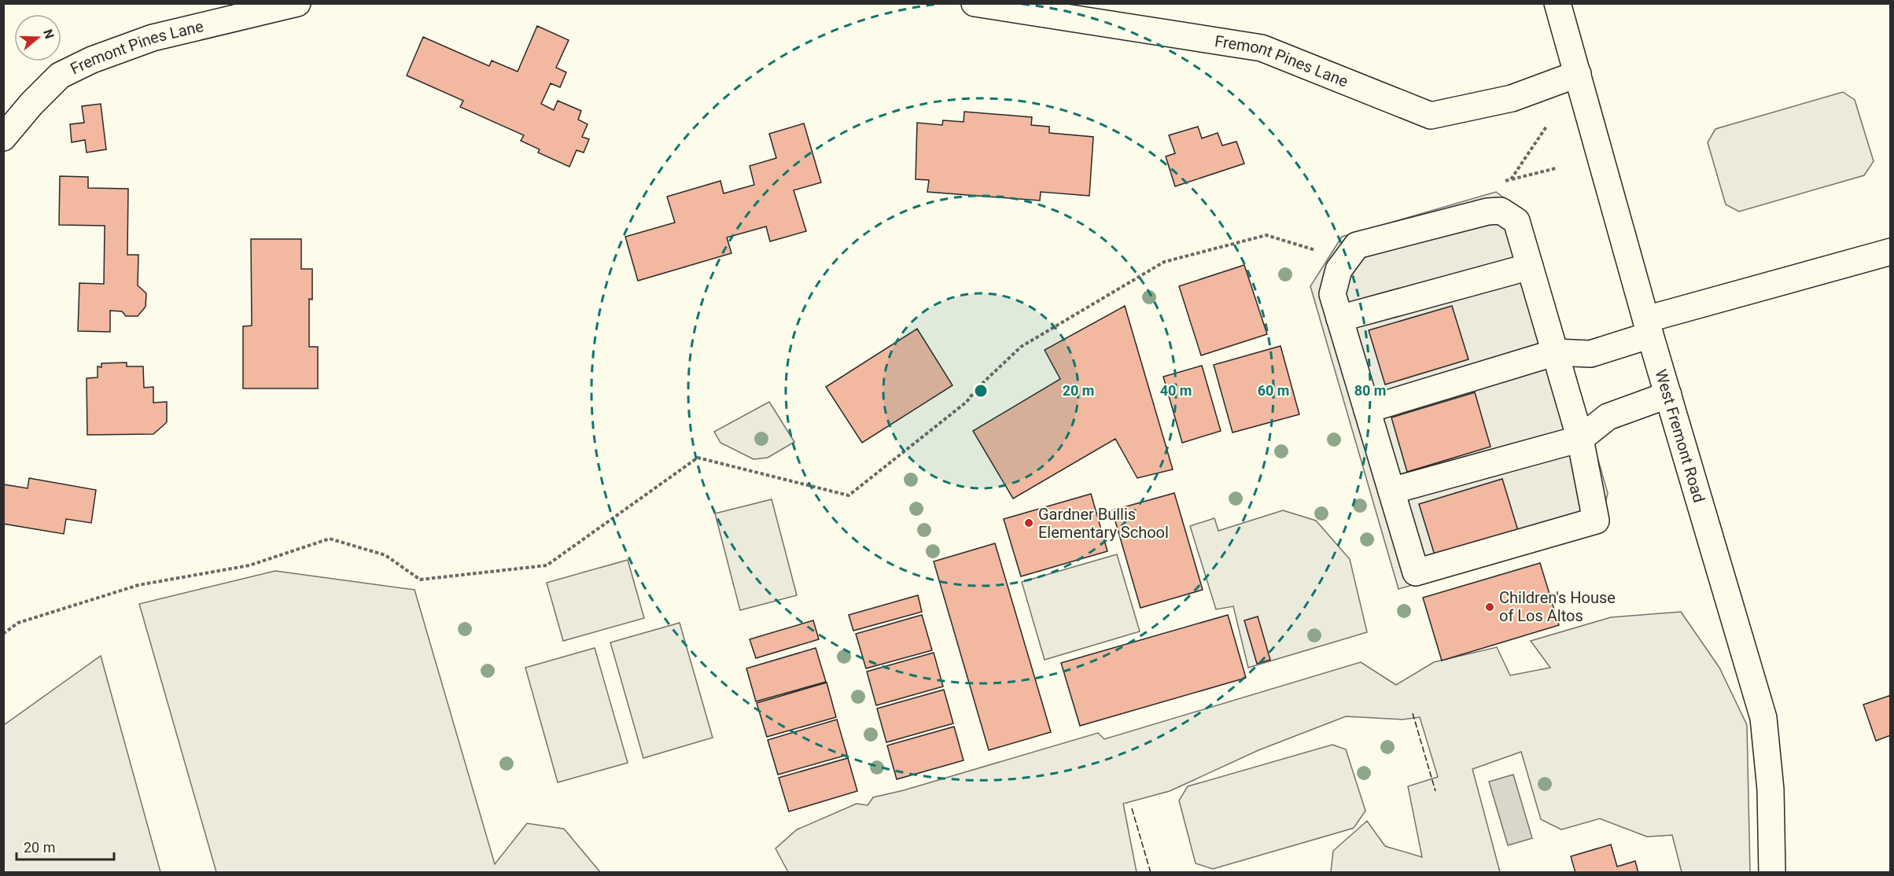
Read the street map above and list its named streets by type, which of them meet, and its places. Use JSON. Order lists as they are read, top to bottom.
{
  "streets": {
    "street": ["Fremont Pines Lane", "West Fremont Road"]
  },
  "crossings": [
    ["Fremont Pines Lane", "West Fremont Road"]
  ],
  "places": ["Gardner Bullis Elementary School", "Children's House of Los Altos"],
  "scale_bar": "20 m",
  "north": "right",
  "rings": [
    "20 m",
    "40 m",
    "60 m",
    "80 m"
  ]
}
